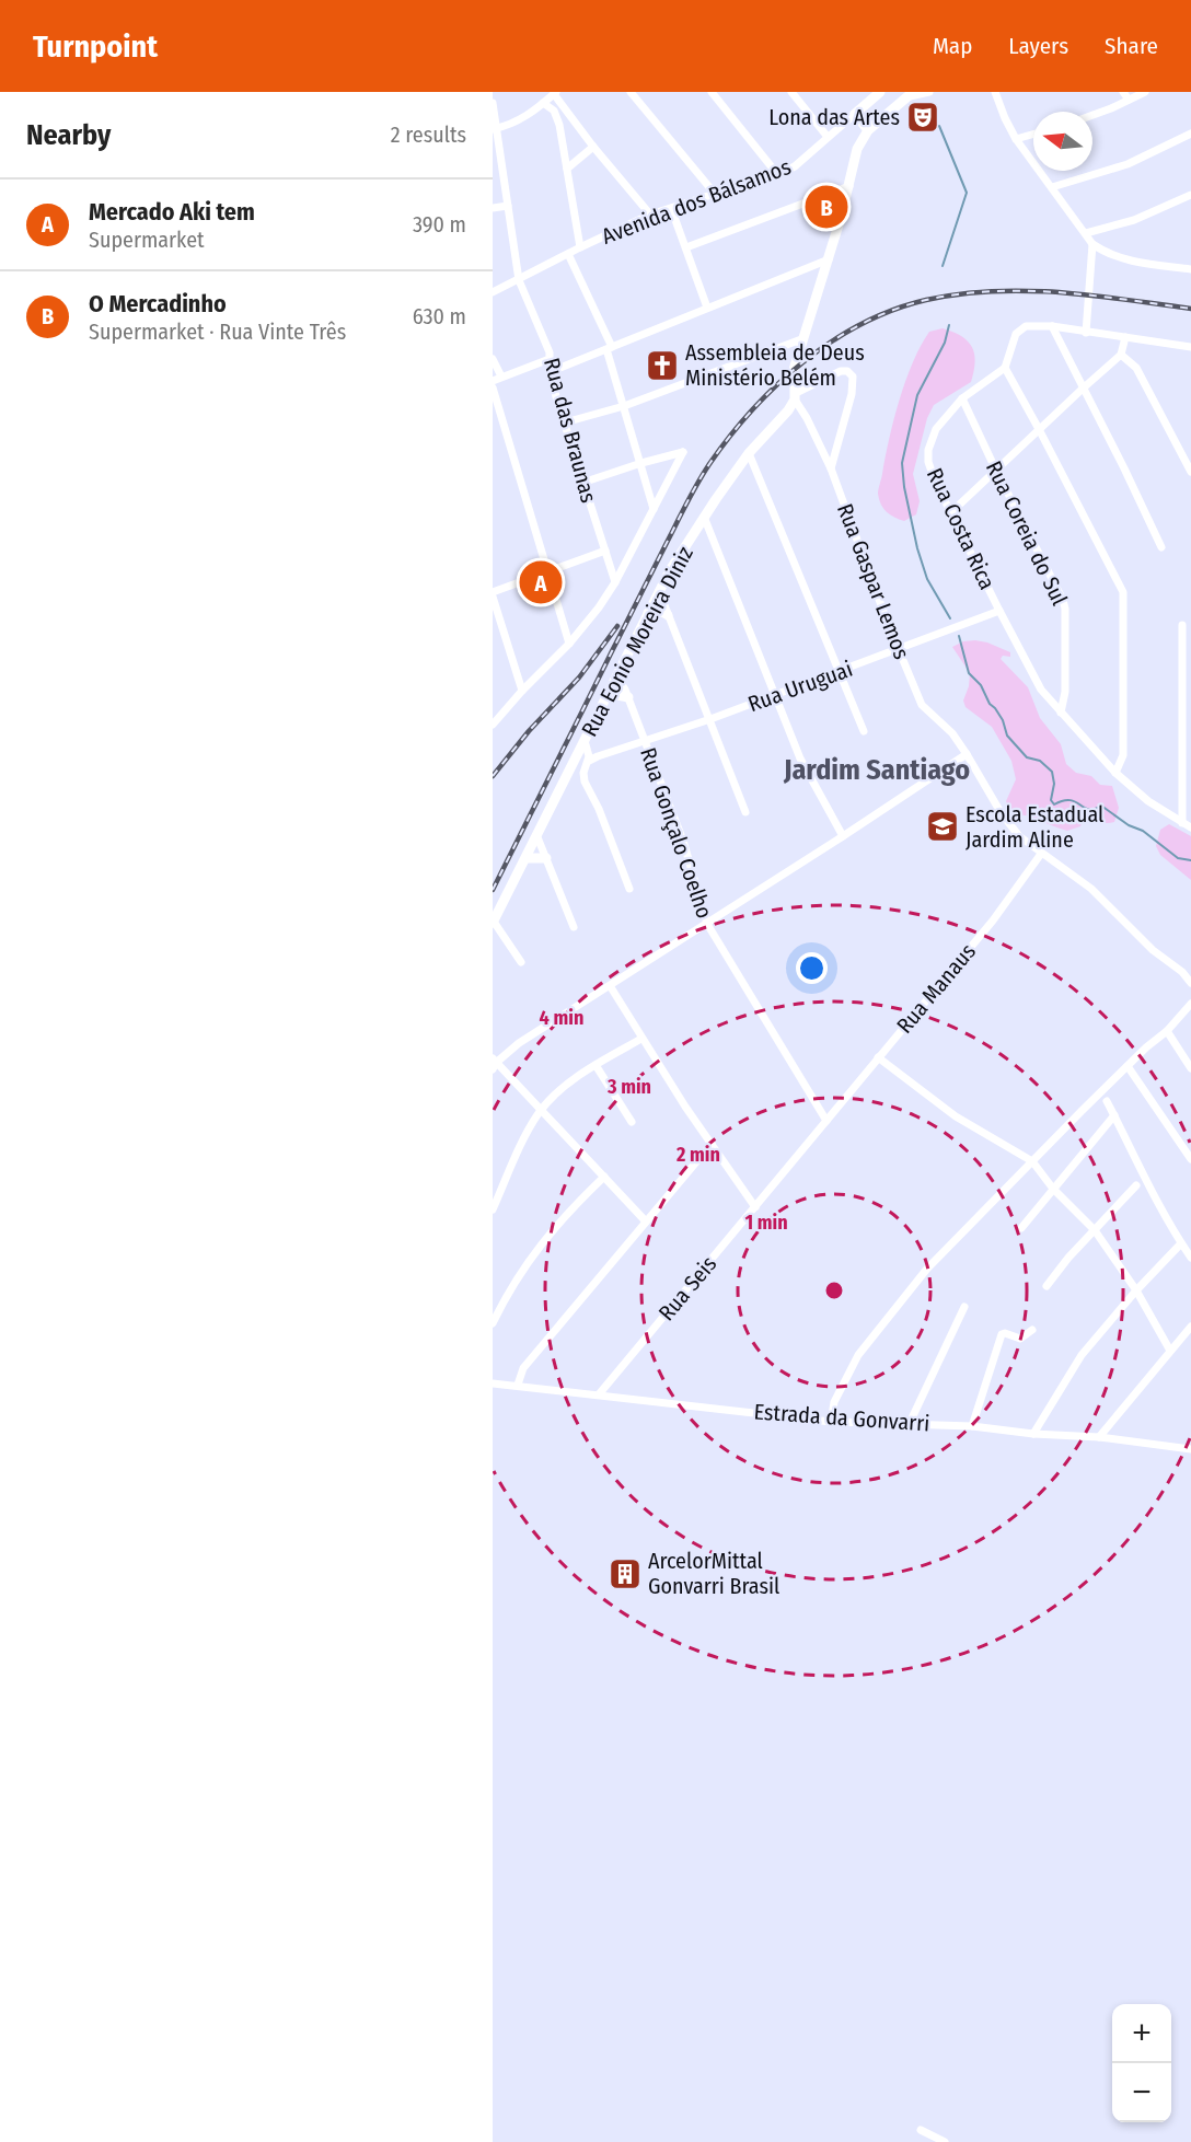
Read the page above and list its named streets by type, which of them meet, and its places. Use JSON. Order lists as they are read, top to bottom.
{
  "streets": {
    "main road": ["Rua Eonio Moreira Diniz"],
    "street": [
      "Avenida dos Bálsamos",
      "Rua das Braunas",
      "Rua Costa Rica",
      "Rua Coreia do Sul",
      "Rua Gaspar Lemos",
      "Rua Uruguai",
      "Rua Gonçalo Coelho",
      "Rua Manaus",
      "Rua Seis",
      "Estrada da Gonvarri"
    ]
  },
  "crossings": [
    ["Avenida dos Bálsamos", "Rua das Braunas"],
    ["Rua Costa Rica", "Rua Coreia do Sul"],
    ["Rua Costa Rica", "Rua Uruguai"],
    ["Rua Gaspar Lemos", "Rua Eonio Moreira Diniz"],
    ["Rua Gaspar Lemos", "Rua Uruguai"],
    ["Rua Gaspar Lemos", "Rua Manaus"],
    ["Rua Eonio Moreira Diniz", "Rua Gonçalo Coelho"],
    ["Rua Uruguai", "Rua Gonçalo Coelho"],
    ["Rua Gonçalo Coelho", "Rua Manaus"],
    ["Rua Gonçalo Coelho", "Rua Seis"],
    ["Rua Manaus", "Rua Seis"],
    ["Rua Seis", "Estrada da Gonvarri"]
  ],
  "districts": ["Jardim Santiago"],
  "places": {
    "theatre": ["Lona das Artes"],
    "church": ["Assembleia de Deus Ministério Belém"],
    "school or university": ["Escola Estadual Jardim Aline"],
    "building": ["ArcelorMittal Gonvarri Brasil"]
  },
  "north": "left",
  "page": {
    "header": "Turnpoint",
    "nav": ["Map", "Layers", "Share"],
    "heading": ["Nearby", "2 results"],
    "list": [
      {
        "mark": "A",
        "name": "Mercado Aki tem",
        "note": "Supermarket",
        "value": "390 m"
      },
      {
        "mark": "B",
        "name": "O Mercadinho",
        "note": "Supermarket · Rua Vinte Três",
        "value": "630 m"
      }
    ],
    "pins": ["B", "A"],
    "map_buttons": ["+", "−"]
  },
  "rings": [
    "4 min",
    "3 min",
    "2 min",
    "1 min"
  ]
}
